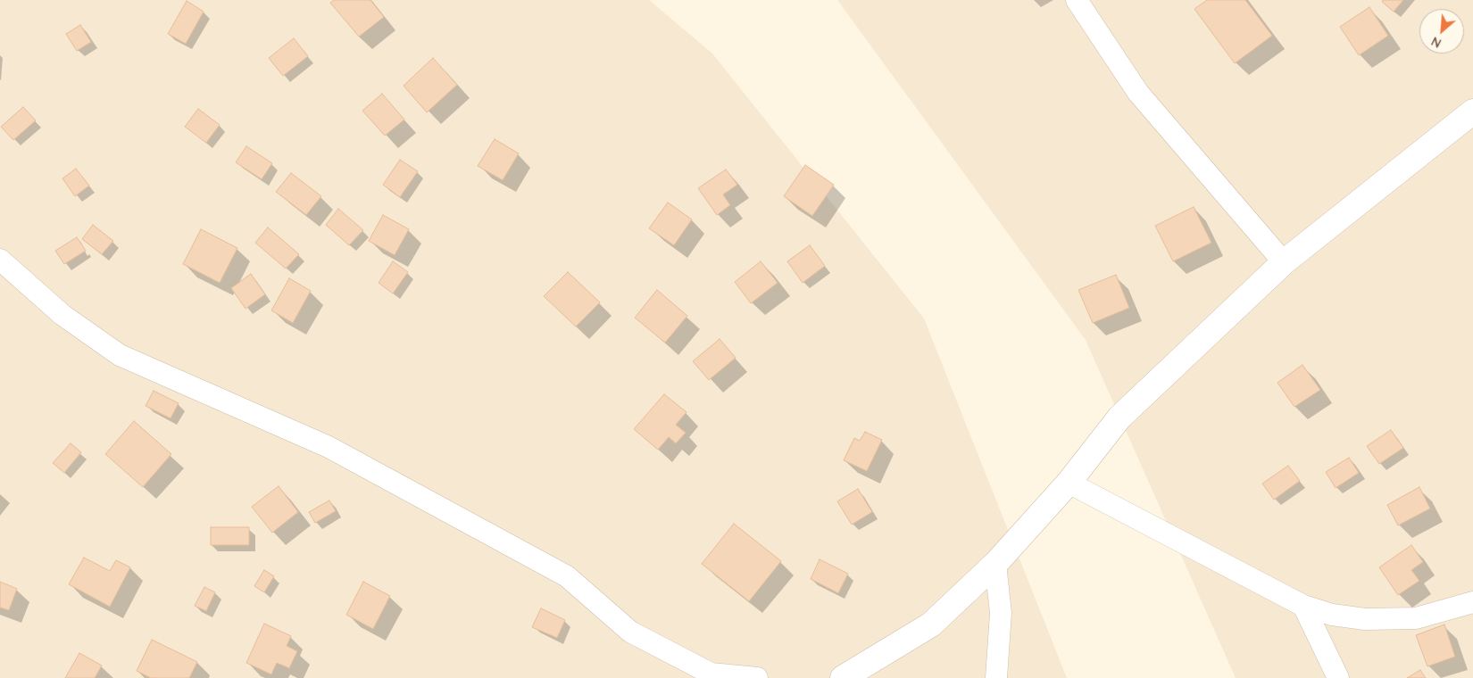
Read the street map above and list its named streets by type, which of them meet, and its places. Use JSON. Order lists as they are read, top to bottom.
{
  "north": "bottom left"
}
